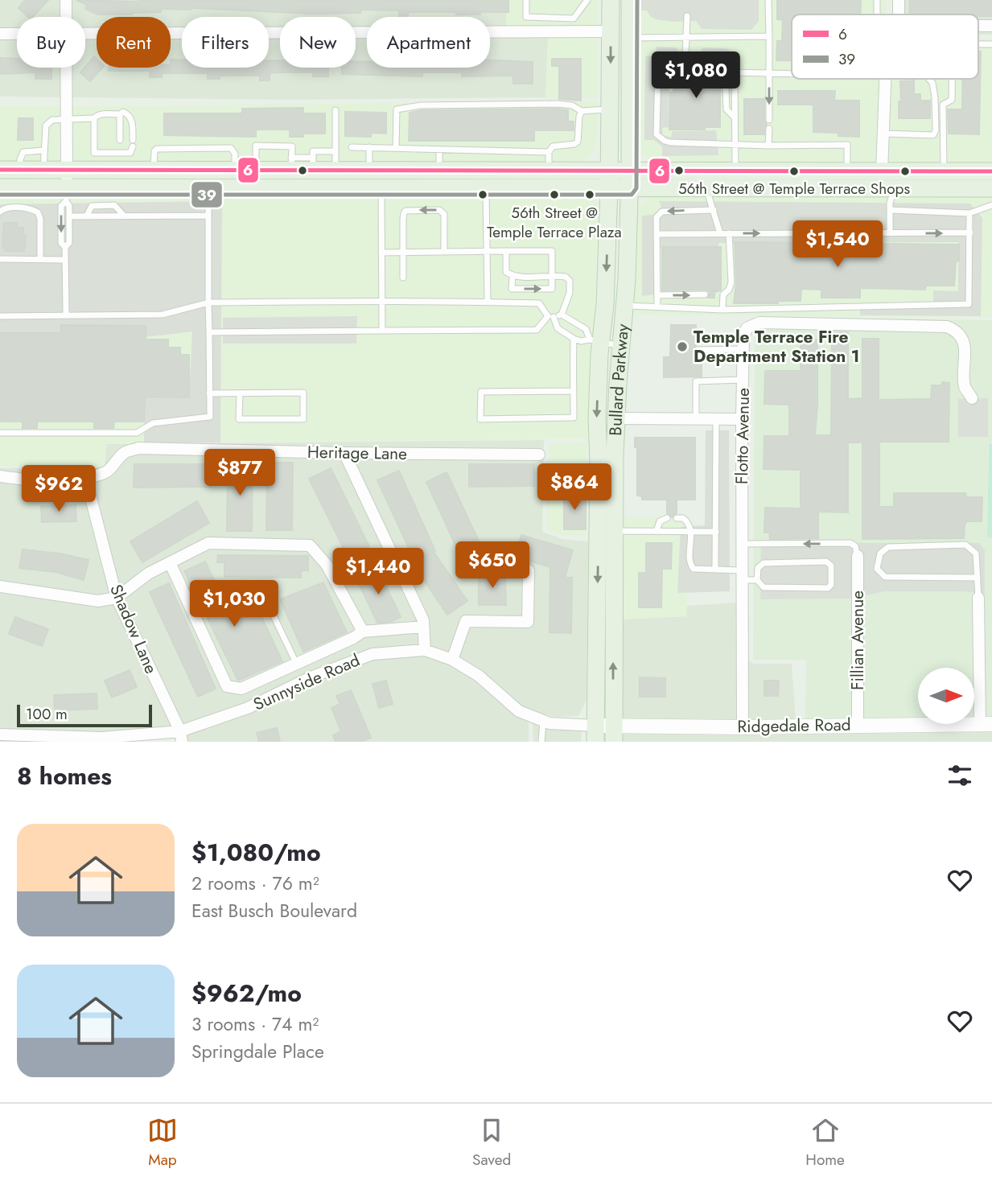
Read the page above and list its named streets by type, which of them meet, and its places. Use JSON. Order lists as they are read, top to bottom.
{
  "streets": {
    "main road": ["Bullard Parkway"],
    "street": [
      "Flotto Avenue",
      "Heritage Lane",
      "Shadow Lane",
      "Fillian Avenue",
      "Sunnyside Road",
      "Ridgedale Road"
    ]
  },
  "crossings": [
    ["Bullard Parkway", "Sunnyside Road"],
    ["Bullard Parkway", "Ridgedale Road"],
    ["Flotto Avenue", "Ridgedale Road"],
    ["Heritage Lane", "Shadow Lane"],
    ["Shadow Lane", "Sunnyside Road"],
    ["Fillian Avenue", "Ridgedale Road"],
    ["Sunnyside Road", "Ridgedale Road"]
  ],
  "places": ["56th Street @ Temple Terrace Shops", "56th Street @ Temple Terrace Plaza", "Temple Terrace Fire Department Station 1"],
  "lines": ["transit line 39", "transit line 6"],
  "legend": ["6", "39"],
  "scale_bar": "100 m",
  "north": "right",
  "page": {
    "chip": [
      "Buy",
      "Rent",
      "Filters",
      "New",
      "Apartment"
    ],
    "price": [
      "$1,080",
      "$1,540",
      "$877",
      "$864",
      "$962",
      "$650",
      "$1,440",
      "$1,030"
    ],
    "scale": "100 m",
    "heading": "8 homes",
    "list": [
      {
        "name": "$1,080/mo",
        "note": "2 rooms · 76 m² · East Busch Boulevard"
      },
      {
        "name": "$962/mo",
        "note": "3 rooms · 74 m² · Springdale Place"
      }
    ],
    "tabs": ["Map", "Saved", "Home"]
  }
}
